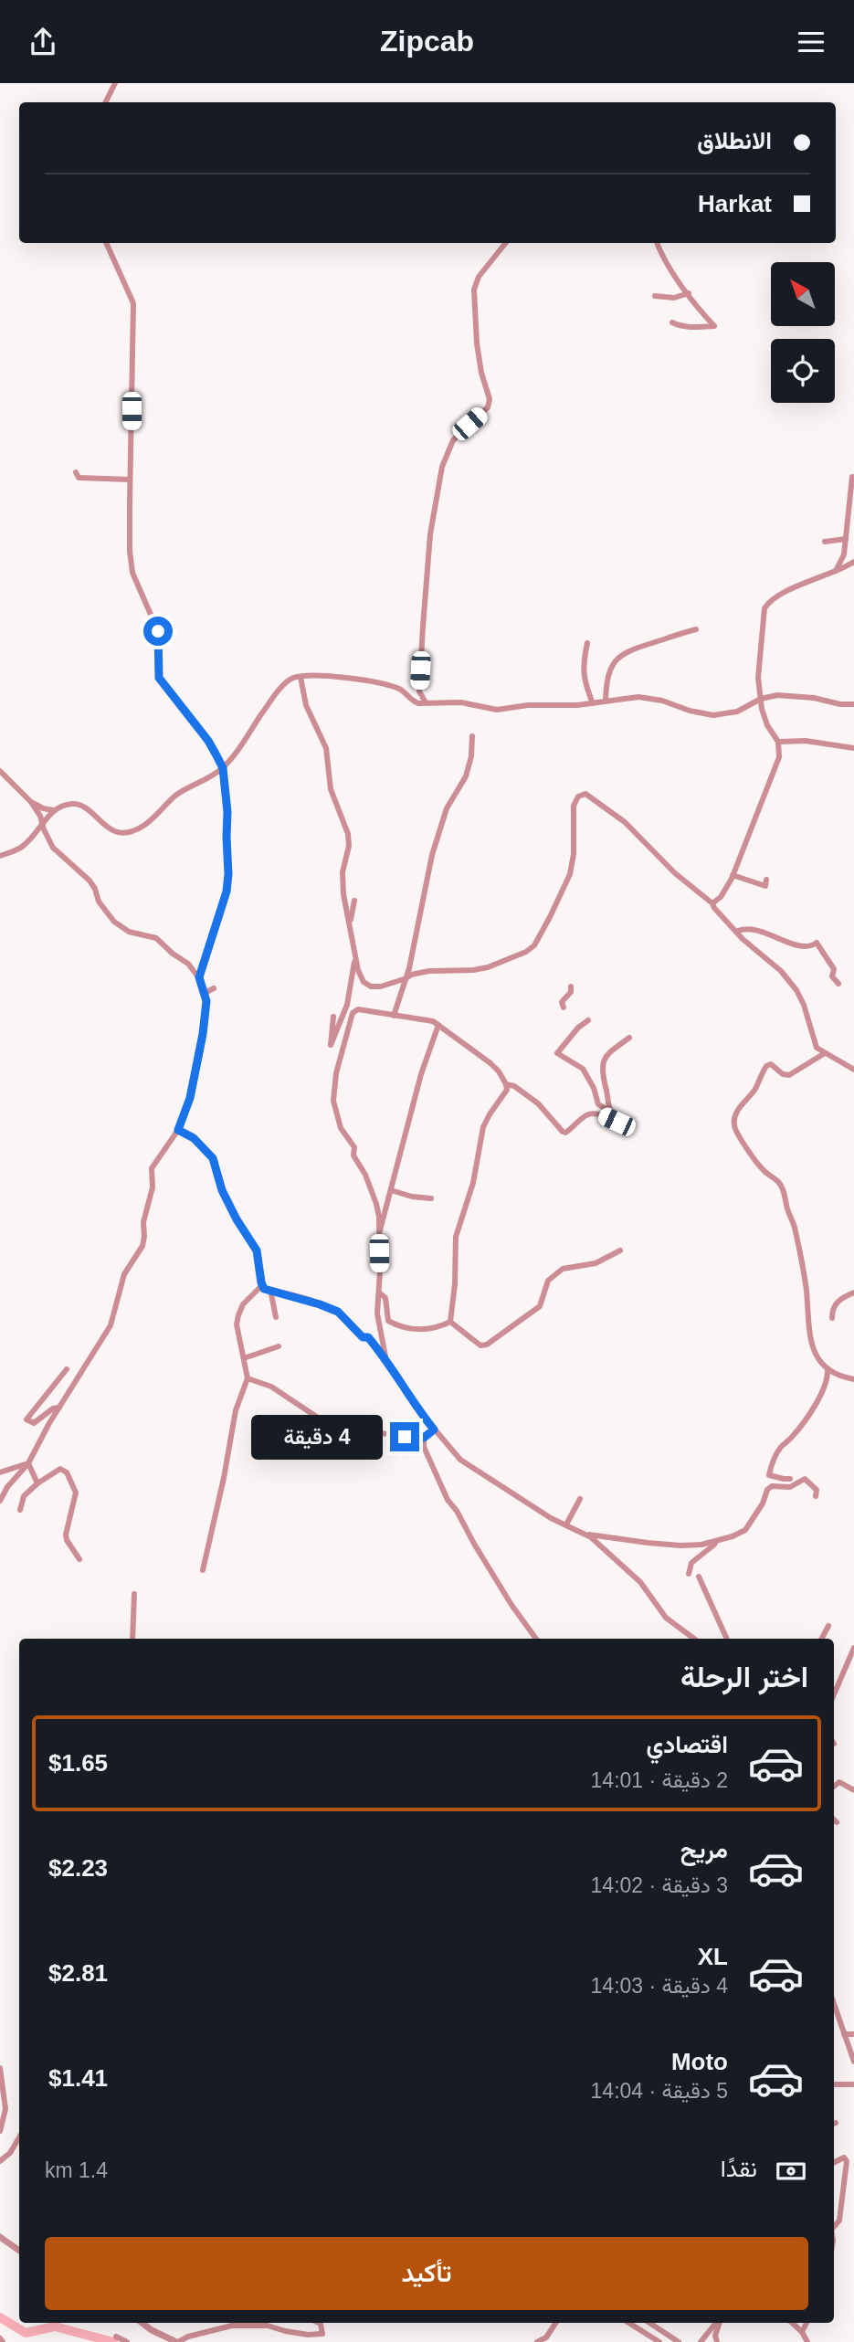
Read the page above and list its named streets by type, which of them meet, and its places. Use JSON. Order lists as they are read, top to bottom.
{
  "north": "top left",
  "page": {
    "header": "Zipcab",
    "banner": ["الانطلاق", "Harkat"],
    "bubble": "4 دقيقة",
    "heading": "اختر الرحلة",
    "list": [
      {
        "name": "اقتصادي",
        "note": "2 دقيقة · 14:01",
        "value": "$1.65"
      },
      {
        "name": "مريح",
        "note": "3 دقيقة · 14:02",
        "value": "$2.23"
      },
      {
        "name": "XL",
        "note": "4 دقيقة · 14:03",
        "value": "$2.81"
      },
      {
        "name": "Moto",
        "note": "5 دقيقة · 14:04",
        "value": "$1.41"
      }
    ],
    "pay": ["نقدًا", "1.4 km"],
    "buttons": "تأكيد"
  }
}
